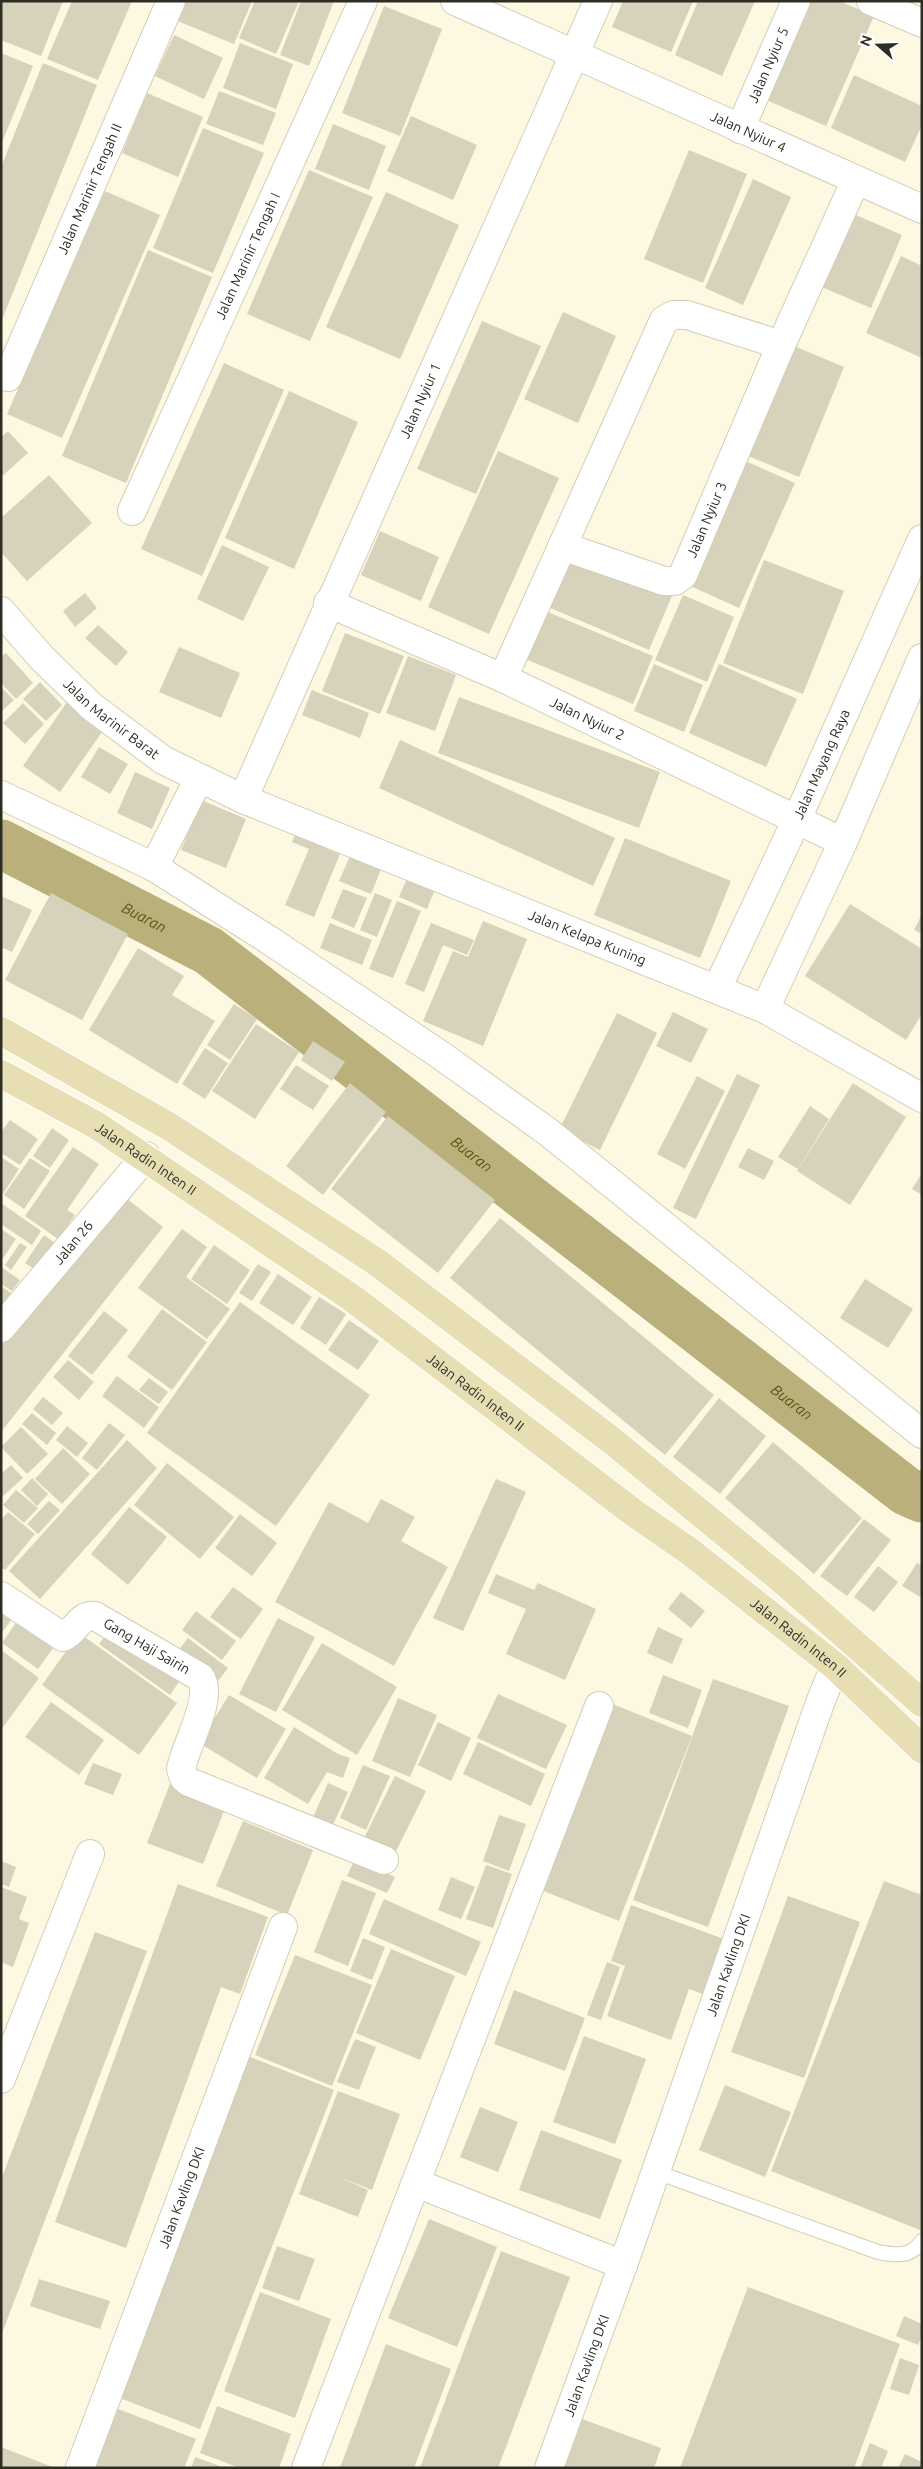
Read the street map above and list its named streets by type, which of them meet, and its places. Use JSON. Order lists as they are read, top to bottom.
{
  "streets": {
    "main road": ["Jalan Radin Inten II"],
    "street": [
      "Jalan Nyiur 5",
      "Jalan Nyiur 4",
      "Jalan Marinir Tengah II",
      "Jalan Marinir Tengah I",
      "Jalan Nyiur 1",
      "Jalan Nyiur 3",
      "Jalan Nyiur 2",
      "Jalan Marinir Barat",
      "Jalan Mayang Raya",
      "Jalan Kelapa Kuning",
      "Jalan 26",
      "Gang Haji Sairin",
      "Jalan Kavling DKI"
    ]
  },
  "crossings": [
    ["Jalan Nyiur 5", "Jalan Nyiur 4"],
    ["Jalan Nyiur 4", "Jalan Nyiur 1"],
    ["Jalan Nyiur 4", "Jalan Nyiur 3"],
    ["Jalan Nyiur 1", "Jalan Nyiur 2"],
    ["Jalan Nyiur 1", "Jalan Marinir Barat"],
    ["Jalan Nyiur 1", "Jalan Kelapa Kuning"],
    ["Jalan Nyiur 2", "Jalan Mayang Raya"],
    ["Jalan Marinir Barat", "Jalan Kelapa Kuning"],
    ["Jalan Mayang Raya", "Jalan Kelapa Kuning"],
    ["Jalan Radin Inten II", "Jalan 26"],
    ["Jalan Radin Inten II", "Jalan Kavling DKI"]
  ],
  "water": ["Buaran"],
  "north": "left"
}
